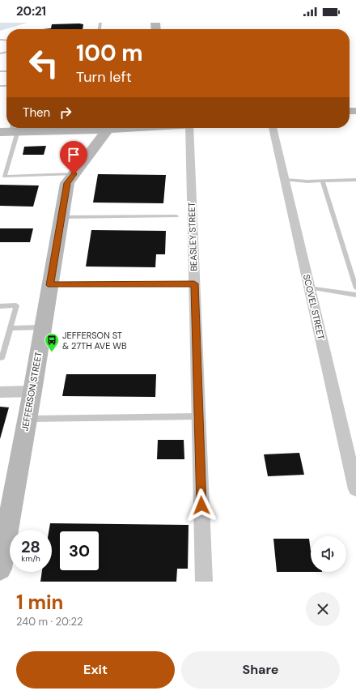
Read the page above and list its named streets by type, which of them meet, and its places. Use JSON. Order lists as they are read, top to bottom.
{
  "streets": {
    "main road": ["JEFFERSON STREET"],
    "street": ["BEASLEY STREET", "SCOVEL STREET"]
  },
  "places": {
    "bus stop": ["JEFFERSON ST & 27TH AVE WB"]
  },
  "page": {
    "status": "20:21",
    "turn": ["100 m", "Turn left"],
    "then": "Then",
    "speed": "28 km/h",
    "limit": "30",
    "heading": ["1 min", "240 m · 20:22"],
    "buttons": ["Exit", "Share"]
  }
}
